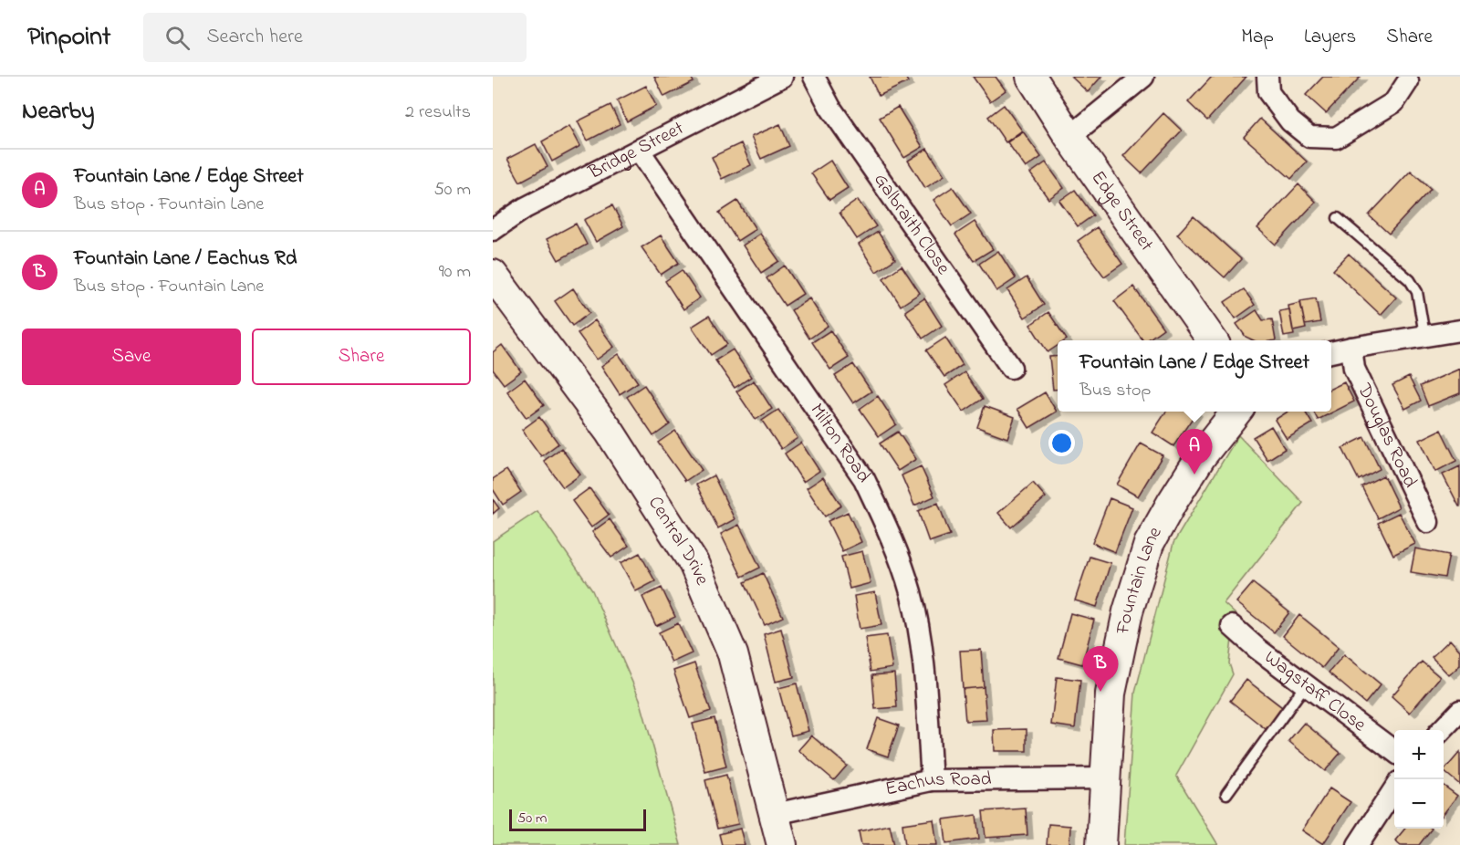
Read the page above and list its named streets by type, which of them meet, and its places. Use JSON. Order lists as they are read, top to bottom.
{
  "streets": {
    "street": [
      "Bridge Street",
      "Edge Street",
      "Galbraith Close",
      "Douglas Road",
      "Milton Road",
      "Central Drive",
      "Fountain Lane",
      "Wagstaff Close",
      "Eachus Road"
    ]
  },
  "crossings": [
    ["Bridge Street", "Milton Road"],
    ["Milton Road", "Eachus Road"],
    ["Central Drive", "Eachus Road"],
    ["Fountain Lane", "Eachus Road"]
  ],
  "scale_bar": "50 m",
  "page": {
    "header": "Pinpoint",
    "search": "Search here",
    "nav": ["Map", "Layers", "Share"],
    "heading": ["Nearby", "2 results"],
    "list": [
      {
        "mark": "A",
        "name": "Fountain Lane / Edge Street",
        "note": "Bus stop · Fountain Lane",
        "value": "50 m"
      },
      {
        "mark": "B",
        "name": "Fountain Lane / Eachus Rd",
        "note": "Bus stop · Fountain Lane",
        "value": "90 m"
      }
    ],
    "buttons": ["Save", "Share"],
    "popup": ["Fountain Lane / Edge Street", "Bus stop"],
    "pins": ["A", "B"],
    "map_buttons": ["+", "−"],
    "scale": "50 m"
  }
}
